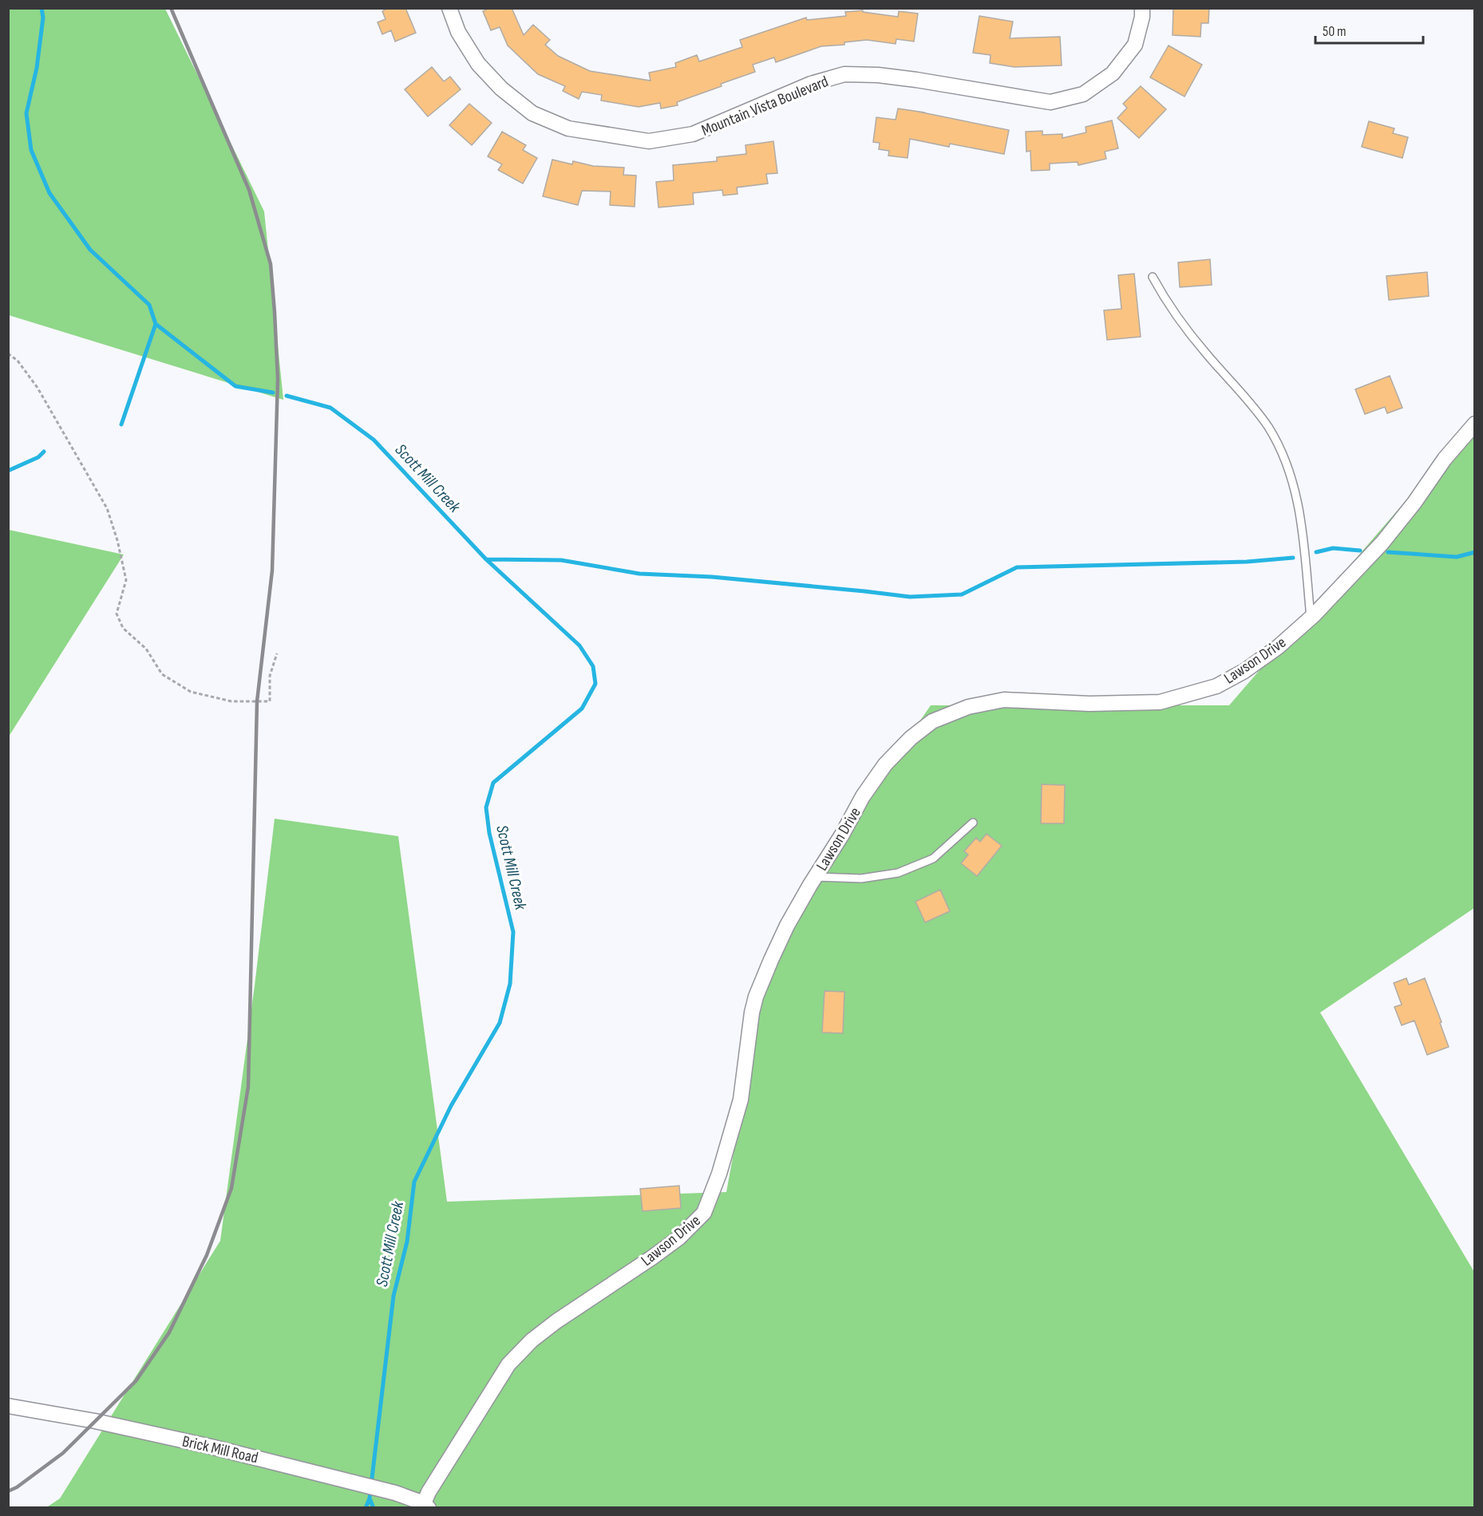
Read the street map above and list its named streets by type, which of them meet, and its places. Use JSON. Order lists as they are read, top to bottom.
{
  "streets": {
    "street": ["Mountain Vista Boulevard", "Lawson Drive", "Brick Mill Road"]
  },
  "crossings": [
    ["Lawson Drive", "Brick Mill Road"]
  ],
  "water": ["Scott Mill Creek"],
  "scale_bar": "50 m"
}
